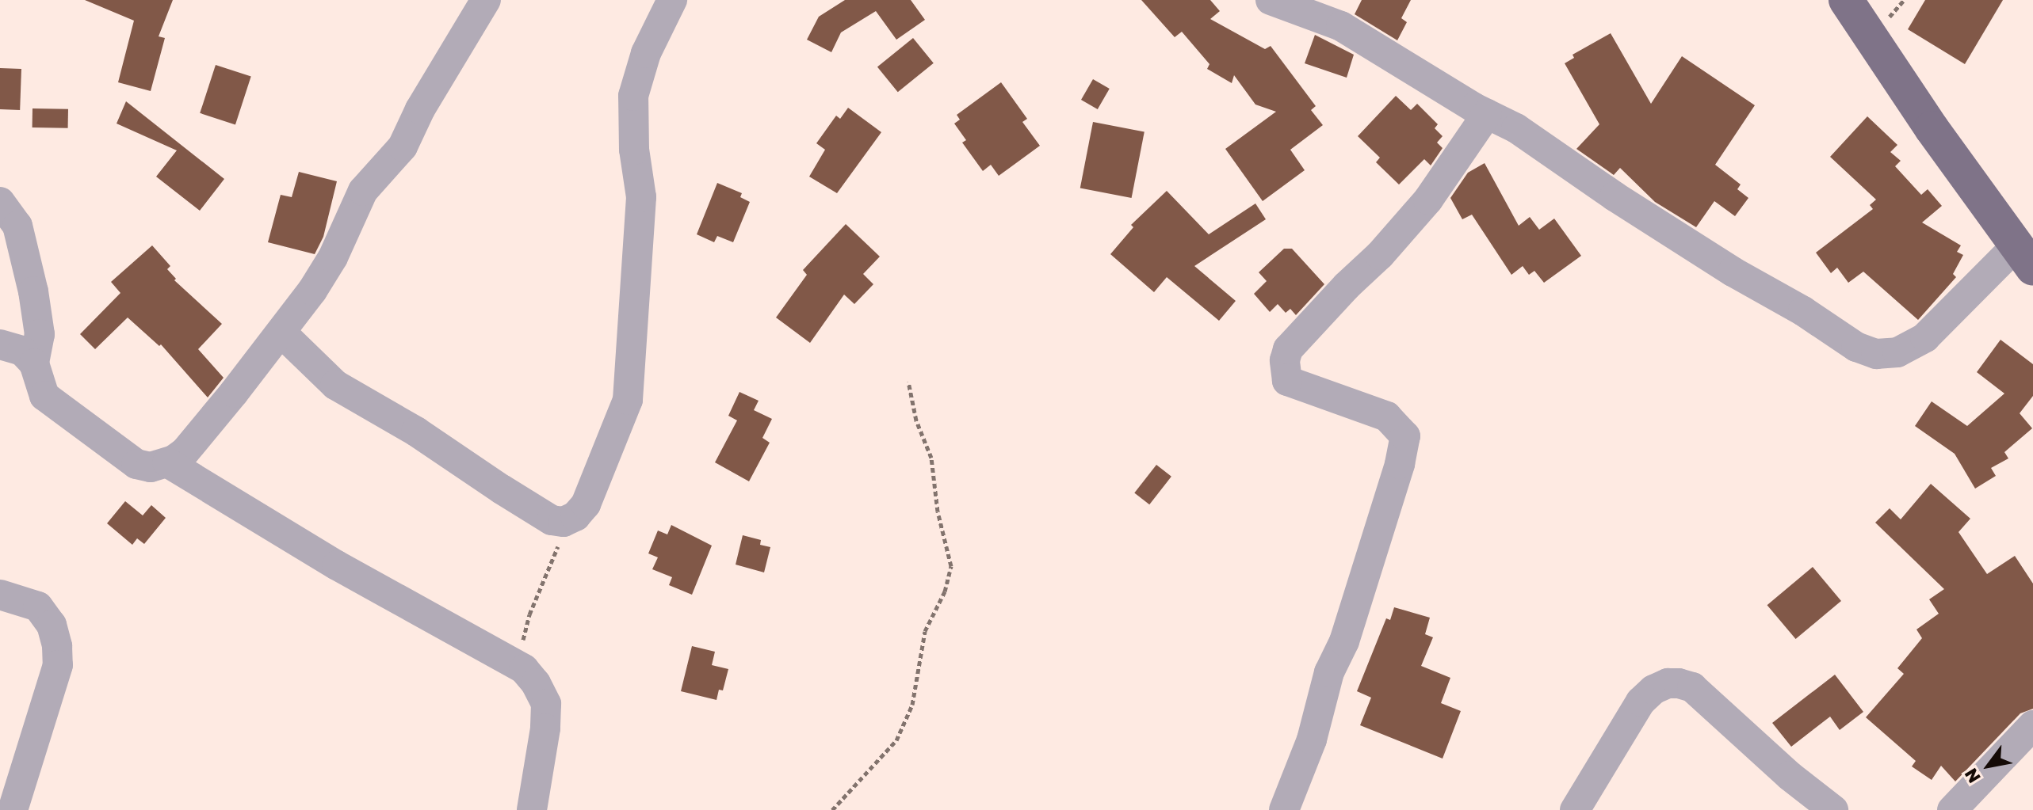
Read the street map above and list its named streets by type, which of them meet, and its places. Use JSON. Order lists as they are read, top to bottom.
{
  "north": "bottom left"
}
